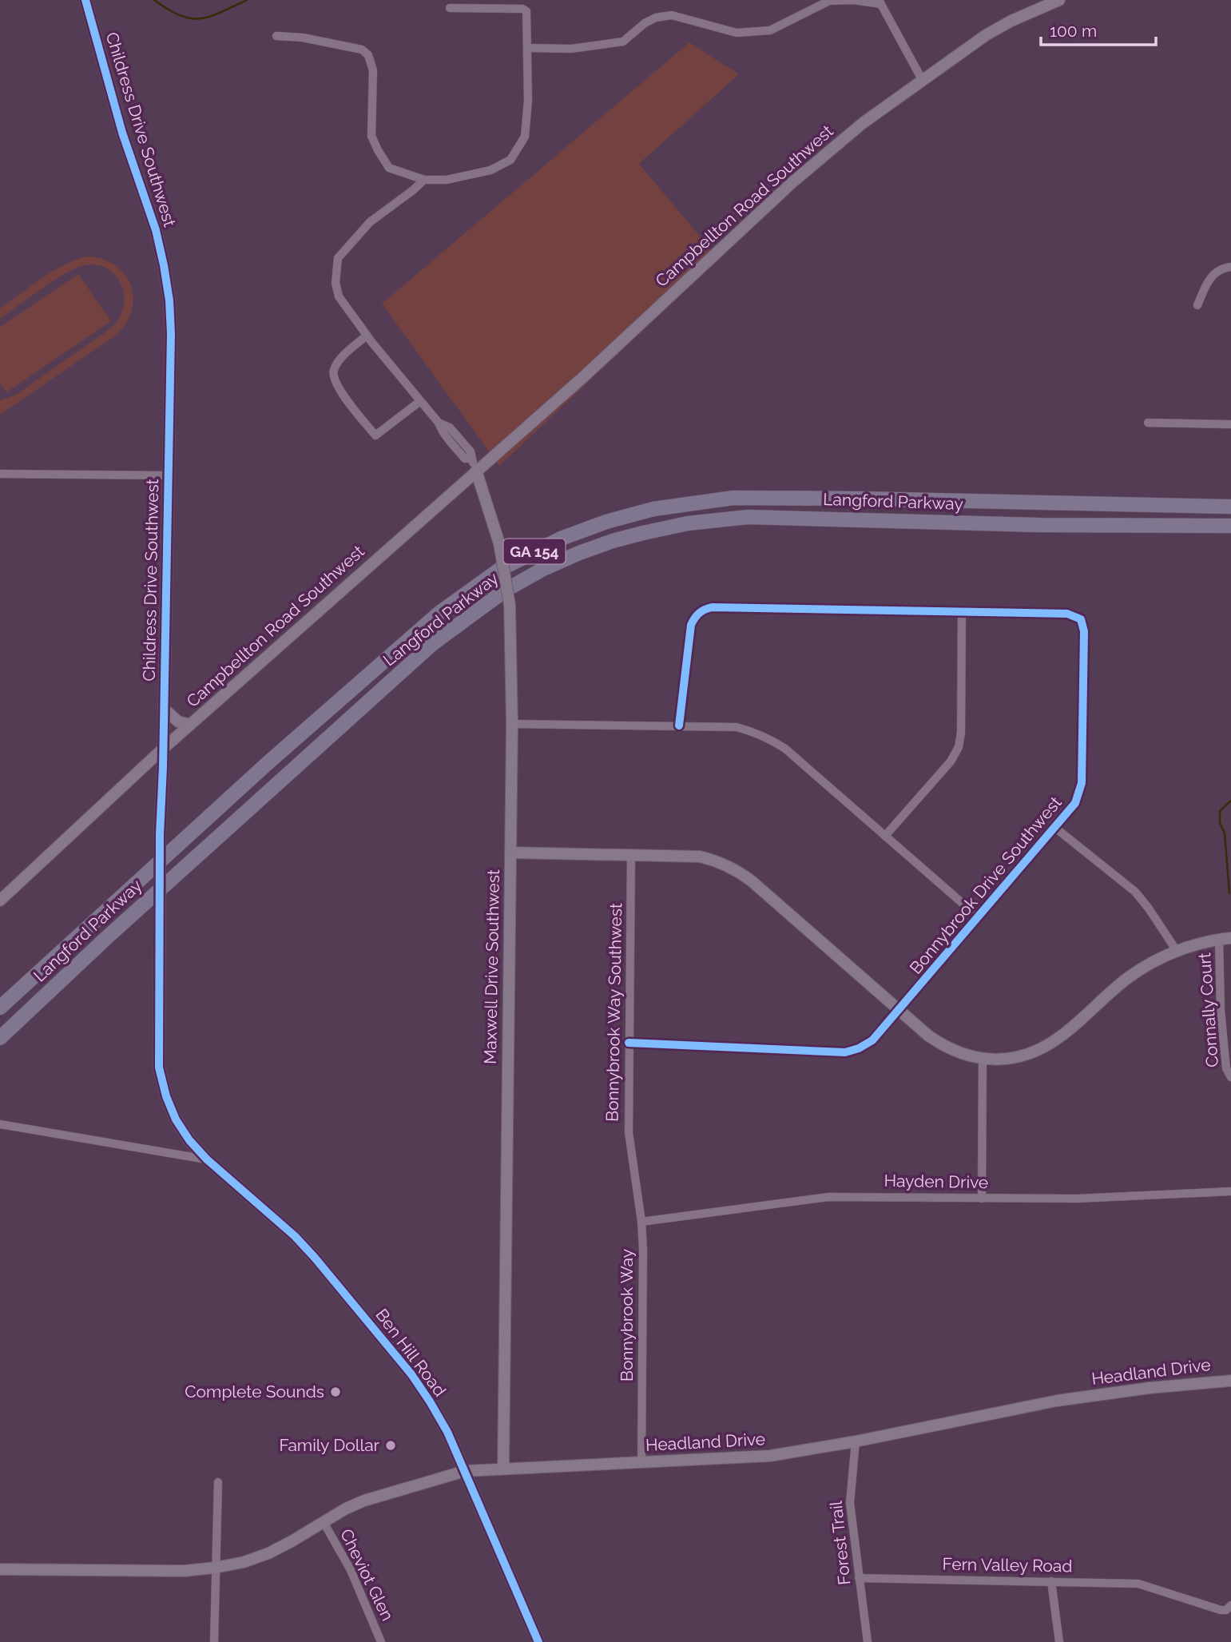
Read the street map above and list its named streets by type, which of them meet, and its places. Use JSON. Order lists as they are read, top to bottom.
{
  "streets": {
    "highway": ["Langford Parkway", "GA 154"],
    "street": [
      "Childress Drive Southwest",
      "Campbellton Road Southwest",
      "Bonnybrook Drive Southwest",
      "Maxwell Drive Southwest",
      "Connally Court",
      "Bonnybrook Way Southwest",
      "Hayden Drive",
      "Bonnybrook Way",
      "Ben Hill Road",
      "Headland Drive",
      "Forest Trail",
      "Fern Valley Road",
      "Cheviot Glen"
    ]
  },
  "crossings": [
    ["Childress Drive Southwest", "Campbellton Road Southwest"],
    ["Childress Drive Southwest", "Ben Hill Road"],
    ["Campbellton Road Southwest", "Maxwell Drive Southwest"],
    ["Bonnybrook Drive Southwest", "Bonnybrook Way Southwest"],
    ["Maxwell Drive Southwest", "Headland Drive"],
    ["Bonnybrook Way Southwest", "Bonnybrook Way"],
    ["Hayden Drive", "Bonnybrook Way"],
    ["Bonnybrook Way", "Headland Drive"],
    ["Ben Hill Road", "Headland Drive"],
    ["Headland Drive", "Forest Trail"],
    ["Headland Drive", "Cheviot Glen"],
    ["Forest Trail", "Fern Valley Road"]
  ],
  "places": ["Complete Sounds", "Family Dollar"],
  "scale_bar": "100 m"
}
